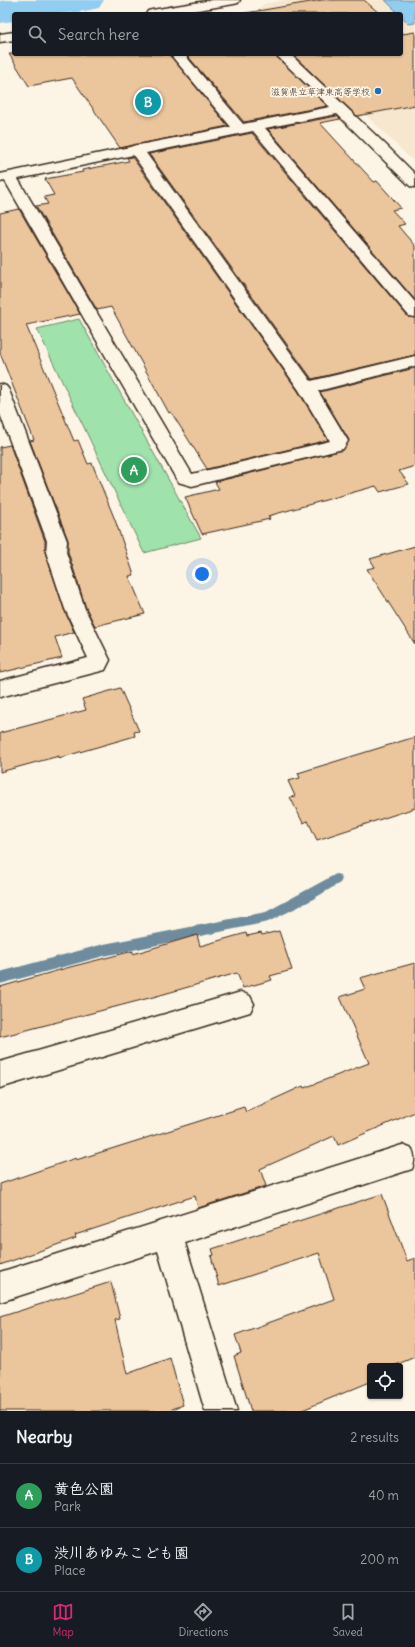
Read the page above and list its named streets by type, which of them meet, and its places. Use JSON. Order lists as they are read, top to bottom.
{
  "places": ["滋賀県立草津東高等学校"],
  "page": {
    "search": "Search here",
    "pins": ["B", "A"],
    "heading": ["Nearby", "2 results"],
    "list": [
      {
        "mark": "A",
        "name": "黄色公園",
        "note": "Park",
        "value": "40 m"
      },
      {
        "mark": "B",
        "name": "渋川あゆみこども園",
        "note": "Place",
        "value": "200 m"
      }
    ],
    "nav": ["Map", "Directions", "Saved"]
  }
}
